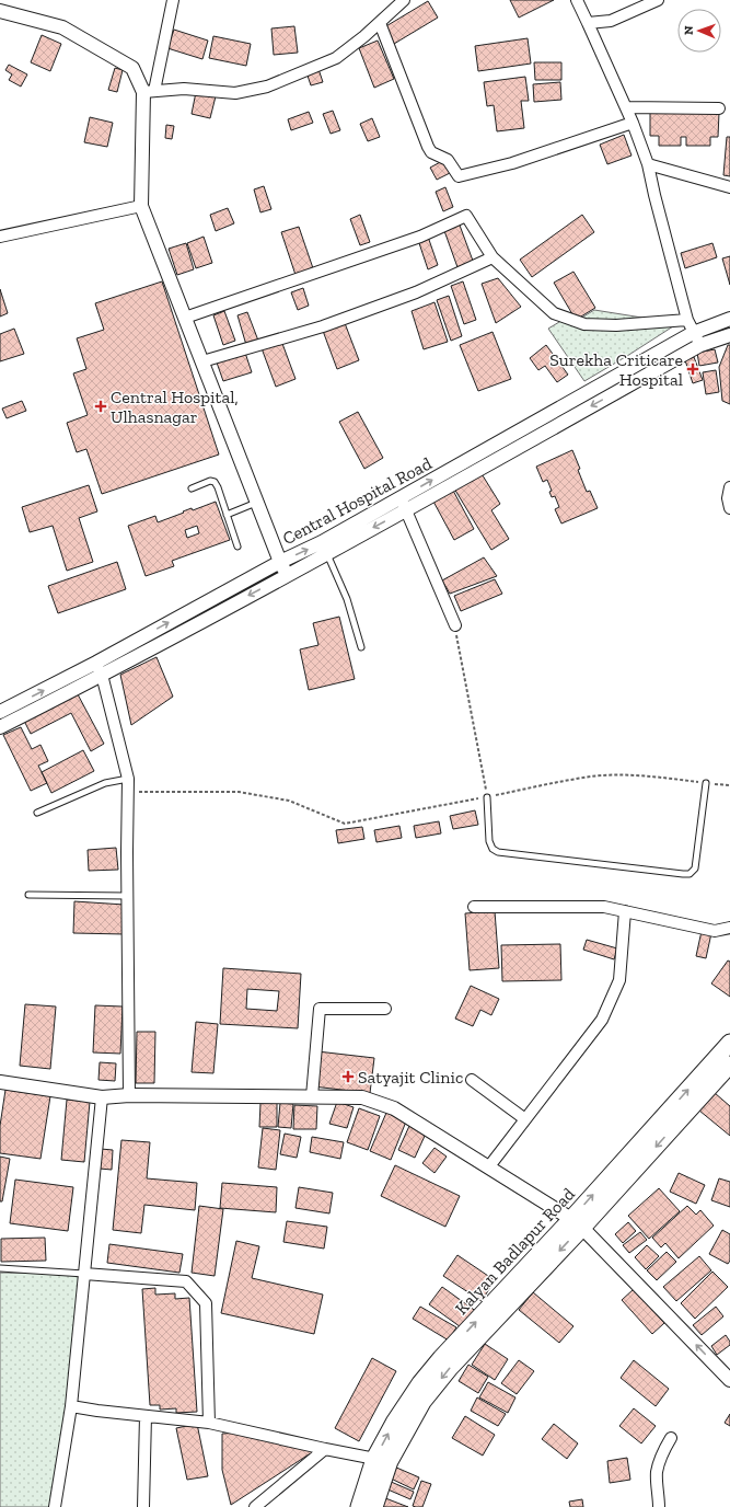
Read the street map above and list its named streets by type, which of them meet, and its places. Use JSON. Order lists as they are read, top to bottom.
{
  "streets": {
    "main road": ["Kalyan Badlapur Road"],
    "street": ["Central Hospital Road"]
  },
  "places": {
    "health": ["Surekha Criticare Hospital", "Central Hospital, Ulhasnagar", "Satyajit Clinic"]
  },
  "north": "left"
}
